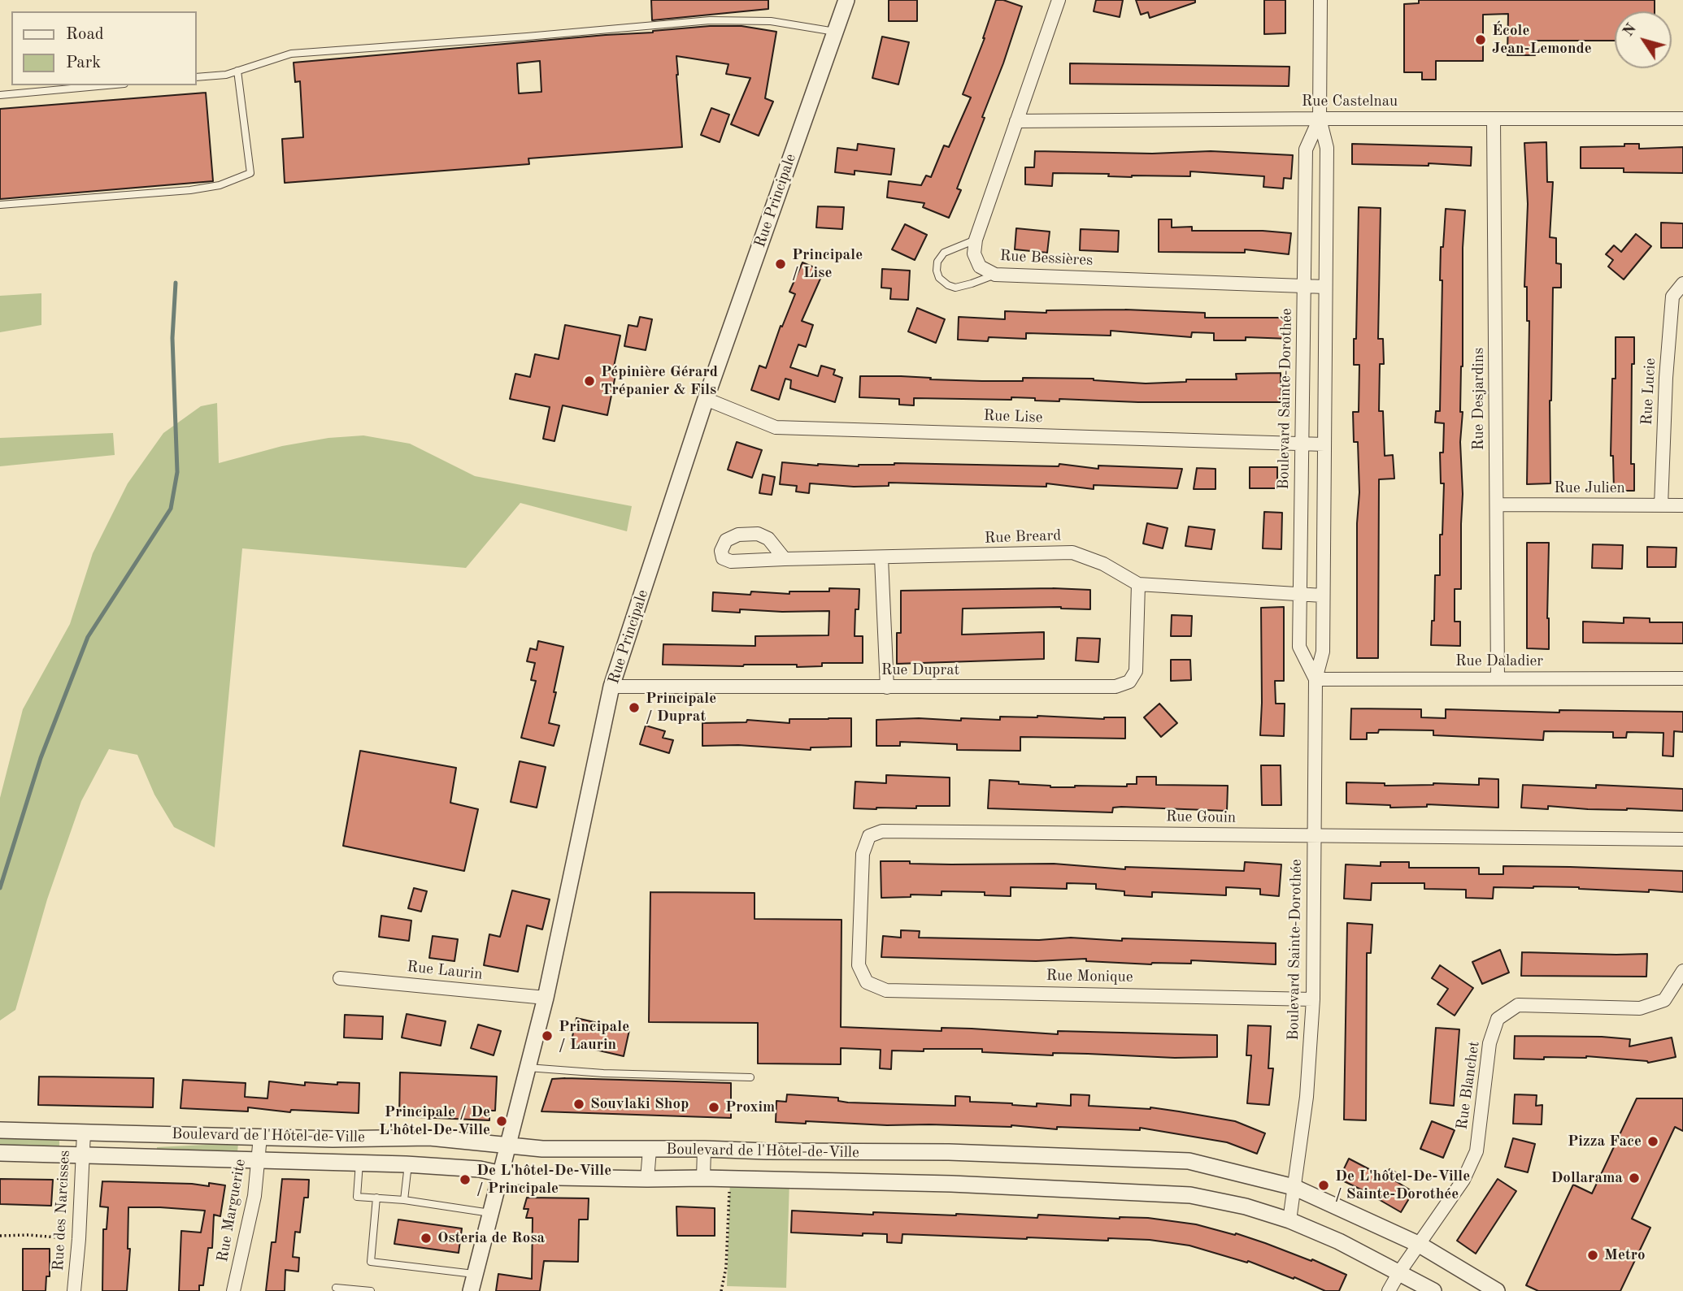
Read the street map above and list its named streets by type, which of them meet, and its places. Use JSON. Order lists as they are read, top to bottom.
{
  "streets": {
    "street": [
      "Rue Castelnau",
      "Rue Principale",
      "Rue Bessières",
      "Rue Lucie",
      "Boulevard Sainte-Dorothée",
      "Rue Desjardins",
      "Rue Lise",
      "Rue Julien",
      "Rue Breard",
      "Rue Daladier",
      "Rue Duprat",
      "Rue Gouin",
      "Rue Laurin",
      "Rue Monique",
      "Rue Blanchet",
      "Boulevard de l'Hôtel-de-Ville",
      "Rue des Narcisses",
      "Rue Marguerite"
    ]
  },
  "crossings": [
    ["Rue Castelnau", "Rue Bessières"],
    ["Rue Castelnau", "Boulevard Sainte-Dorothée"],
    ["Rue Castelnau", "Rue Desjardins"],
    ["Rue Principale", "Rue Lise"],
    ["Rue Principale", "Rue Duprat"],
    ["Rue Principale", "Rue Laurin"],
    ["Rue Principale", "Boulevard de l'Hôtel-de-Ville"],
    ["Rue Bessières", "Boulevard Sainte-Dorothée"],
    ["Rue Lucie", "Rue Julien"],
    ["Boulevard Sainte-Dorothée", "Rue Lise"],
    ["Boulevard Sainte-Dorothée", "Rue Breard"],
    ["Boulevard Sainte-Dorothée", "Rue Daladier"],
    ["Boulevard Sainte-Dorothée", "Rue Gouin"],
    ["Boulevard Sainte-Dorothée", "Rue Monique"],
    ["Boulevard Sainte-Dorothée", "Boulevard de l'Hôtel-de-Ville"],
    ["Rue Desjardins", "Rue Julien"],
    ["Rue Desjardins", "Rue Daladier"],
    ["Rue Breard", "Rue Duprat"],
    ["Rue Gouin", "Rue Monique"],
    ["Rue Blanchet", "Boulevard de l'Hôtel-de-Ville"],
    ["Boulevard de l'Hôtel-de-Ville", "Rue des Narcisses"],
    ["Boulevard de l'Hôtel-de-Ville", "Rue Marguerite"]
  ],
  "places": [
    "École Jean-Lemonde",
    "Principale / Lise",
    "Pépinière Gérard Trépanier & Fils",
    "Principale / Duprat",
    "Principale / Laurin",
    "Souvlaki Shop",
    "Proxim",
    "Principale / De L'hôtel-De-Ville",
    "Pizza Face",
    "Dollarama",
    "De L'hôtel-De-Ville / Principale",
    "De L'hôtel-De-Ville / Sainte-Dorothée",
    "Osteria de Rosa",
    "Metro"
  ],
  "legend": ["Road", "Park"],
  "north": "top left"
}
